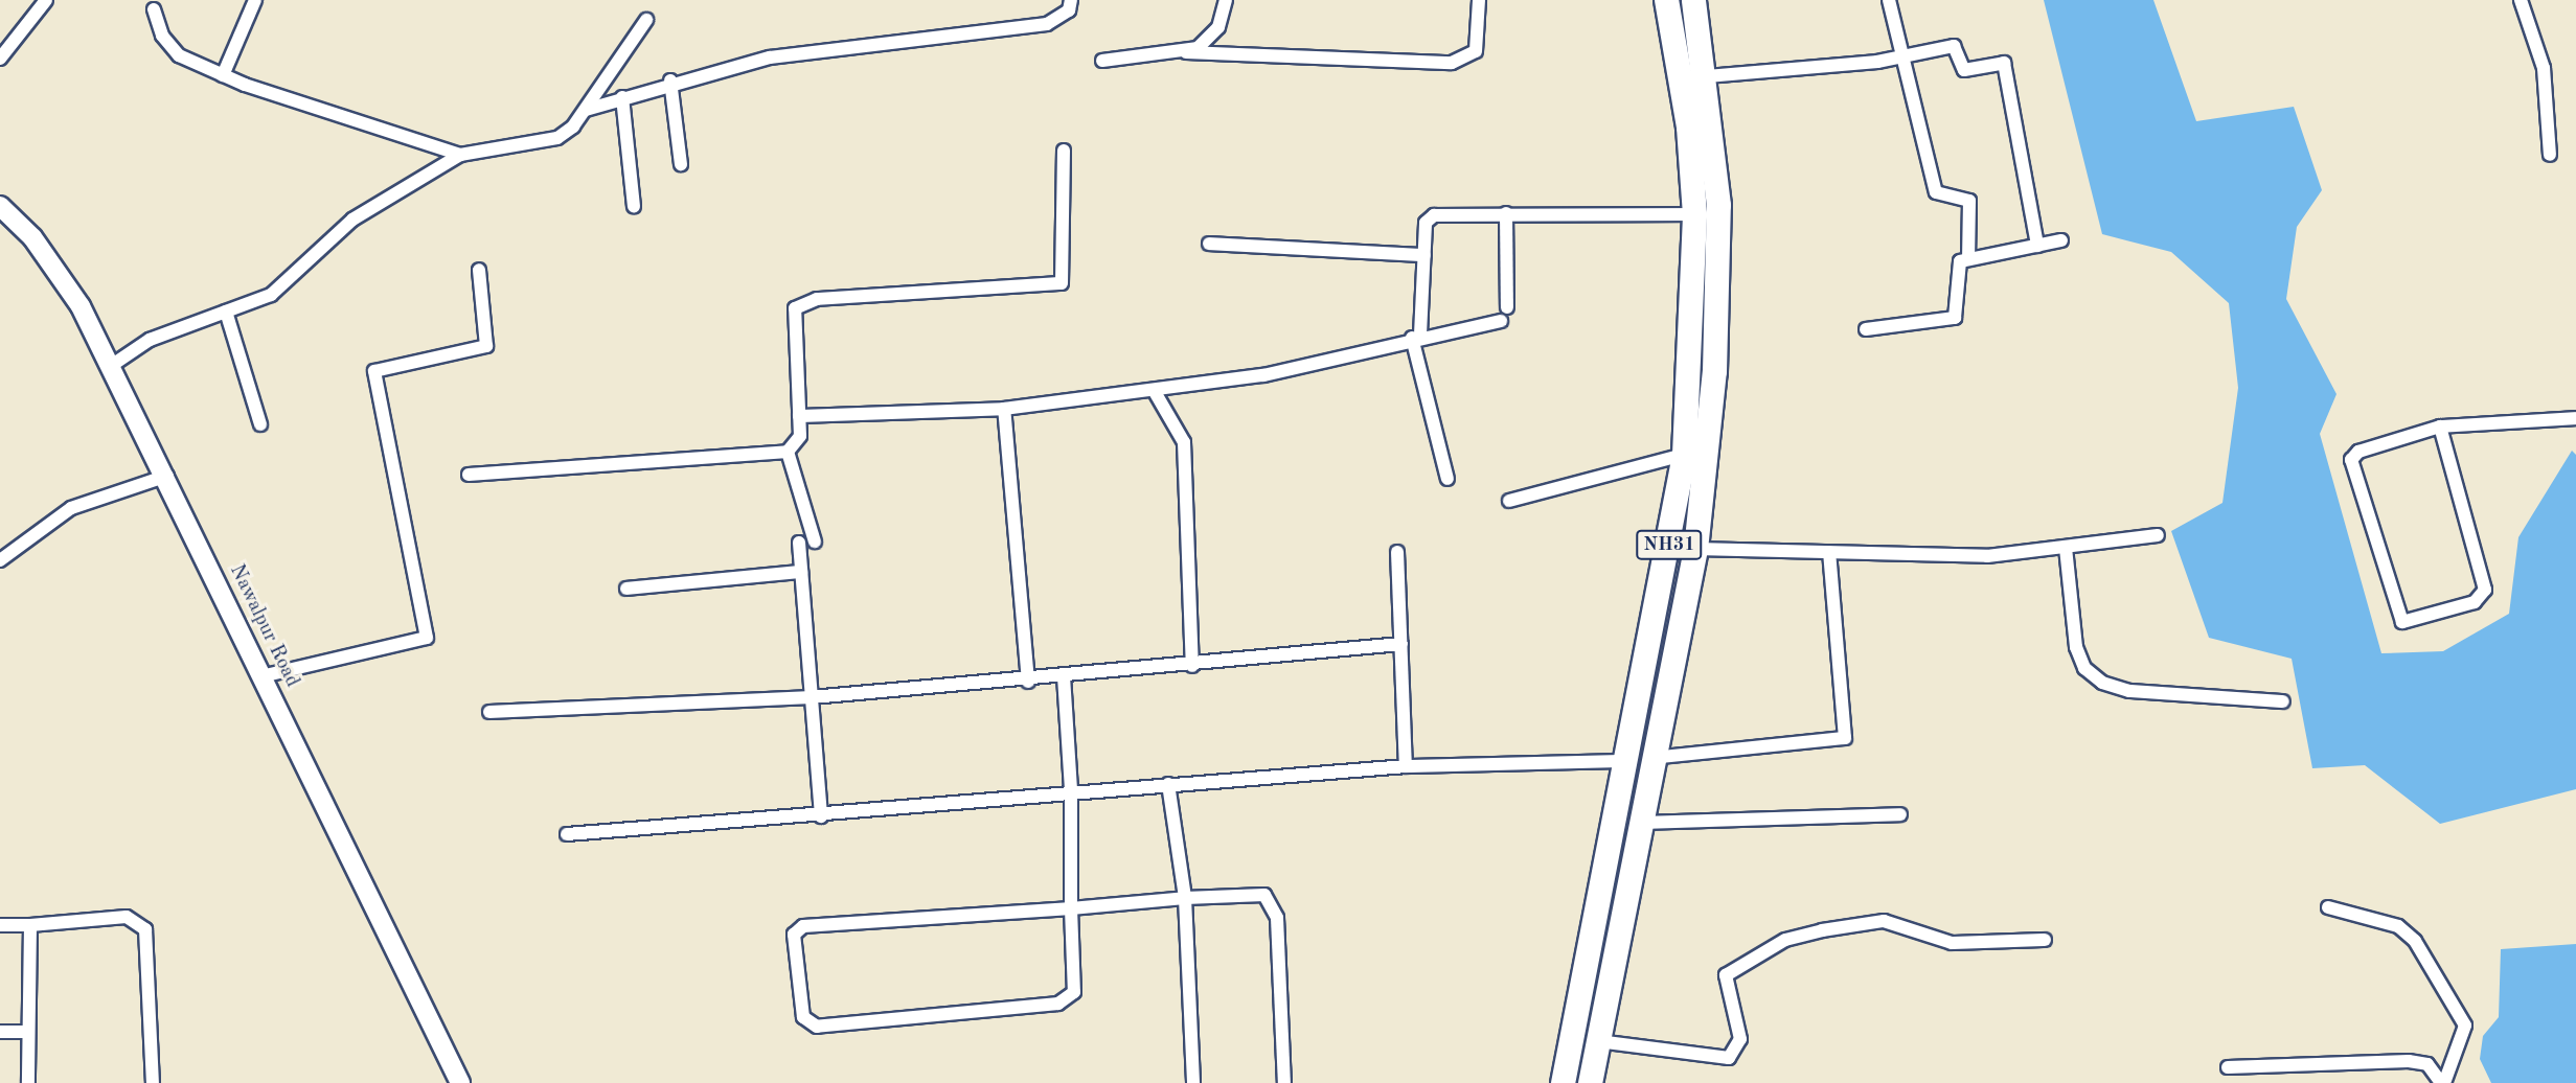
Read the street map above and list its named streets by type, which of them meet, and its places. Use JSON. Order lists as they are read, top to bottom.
{
  "streets": {
    "highway": ["NH31"],
    "street": ["Nawalpur Road"]
  }
}
